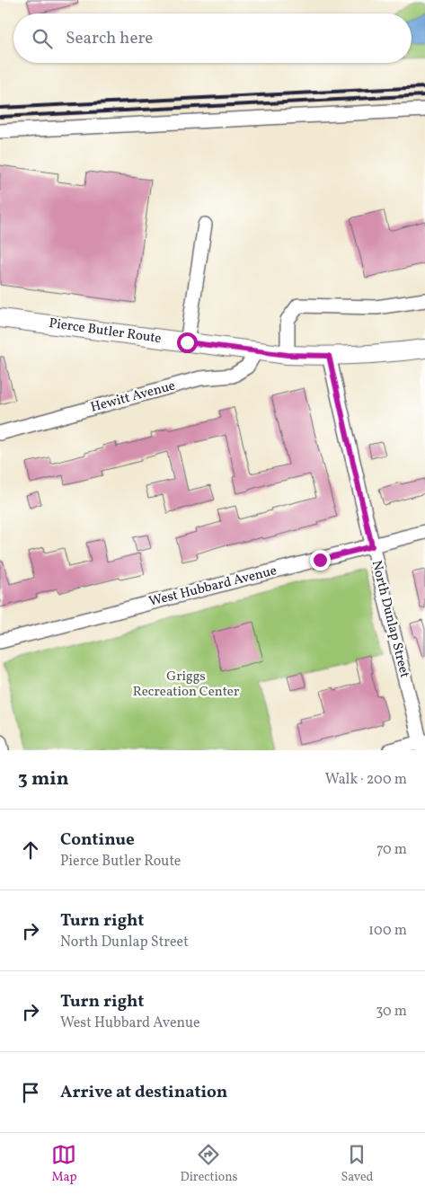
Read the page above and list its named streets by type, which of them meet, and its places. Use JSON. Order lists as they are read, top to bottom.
{
  "streets": {
    "main road": ["Pierce Butler Route"],
    "street": ["Hewitt Avenue", "West Hubbard Avenue", "North Dunlap Street"]
  },
  "crossings": [
    ["Pierce Butler Route", "Hewitt Avenue"],
    ["Pierce Butler Route", "North Dunlap Street"],
    ["West Hubbard Avenue", "North Dunlap Street"]
  ],
  "parks": ["Griggs Recreation Center"],
  "page": {
    "search": "Search here",
    "heading": ["3 min", "Walk · 200 m"],
    "list": [
      ["Continue", "Pierce Butler Route", "70 m"],
      ["Turn right", "North Dunlap Street", "100 m"],
      ["Turn right", "West Hubbard Avenue", "30 m"],
      "Arrive at destination"
    ],
    "nav": ["Map", "Directions", "Saved"]
  }
}
